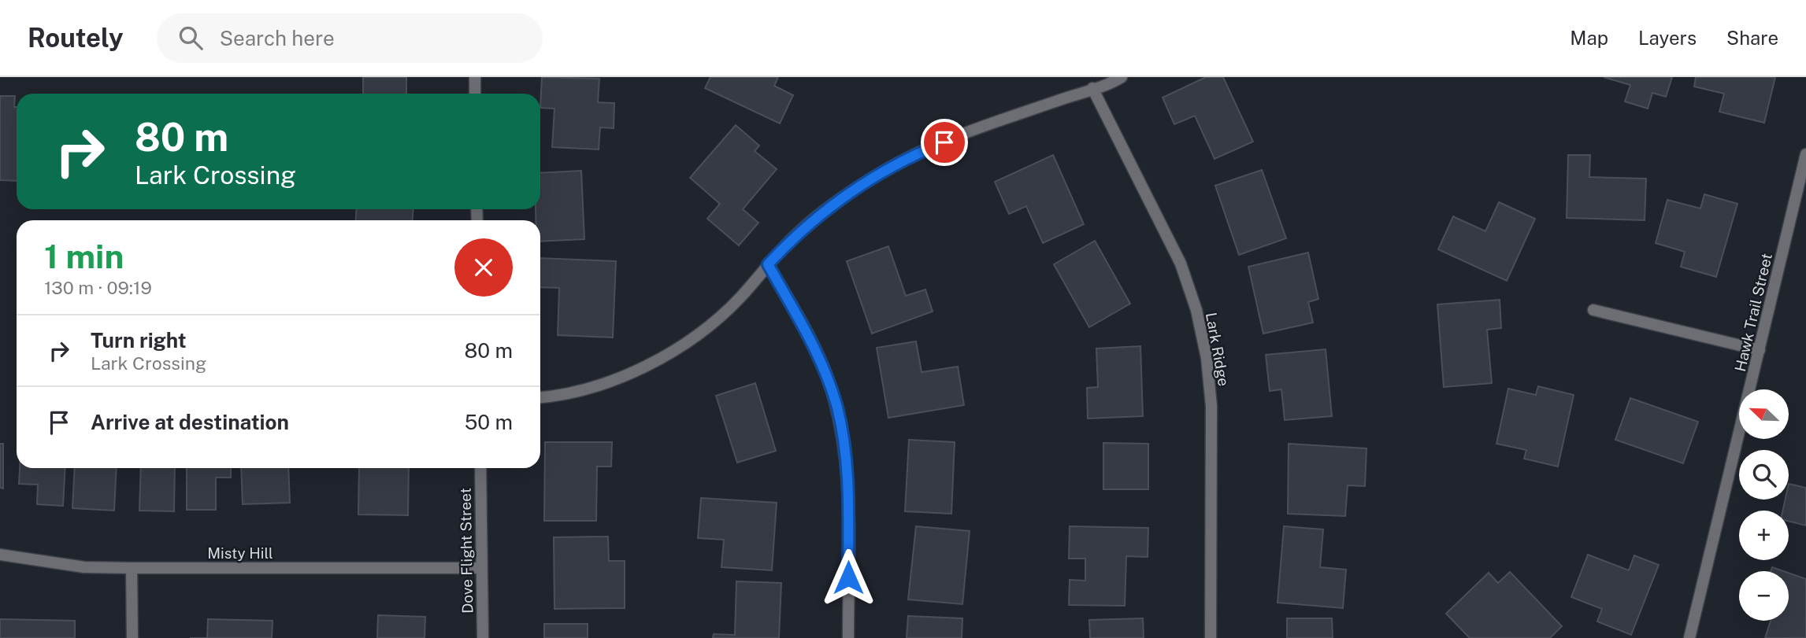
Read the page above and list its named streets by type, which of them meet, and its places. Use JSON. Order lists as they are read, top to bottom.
{
  "streets": {
    "street": [
      "Hawk Trail Street",
      "Lark Ridge",
      "Dove Flight Street",
      "Misty Hill"
    ]
  },
  "crossings": [
    ["Dove Flight Street", "Misty Hill"]
  ],
  "north": "top left",
  "page": {
    "header": "Routely",
    "search": "Search here",
    "nav": ["Map", "Layers", "Share"],
    "turn": ["80 m", "Lark Crossing"],
    "heading": ["1 min", "130 m · 09:19"],
    "list": [
      {
        "name": "Turn right",
        "note": "Lark Crossing",
        "value": "80 m"
      },
      {
        "name": "Arrive at destination",
        "value": "50 m"
      }
    ],
    "map_buttons": ["+", "−"]
  }
}
